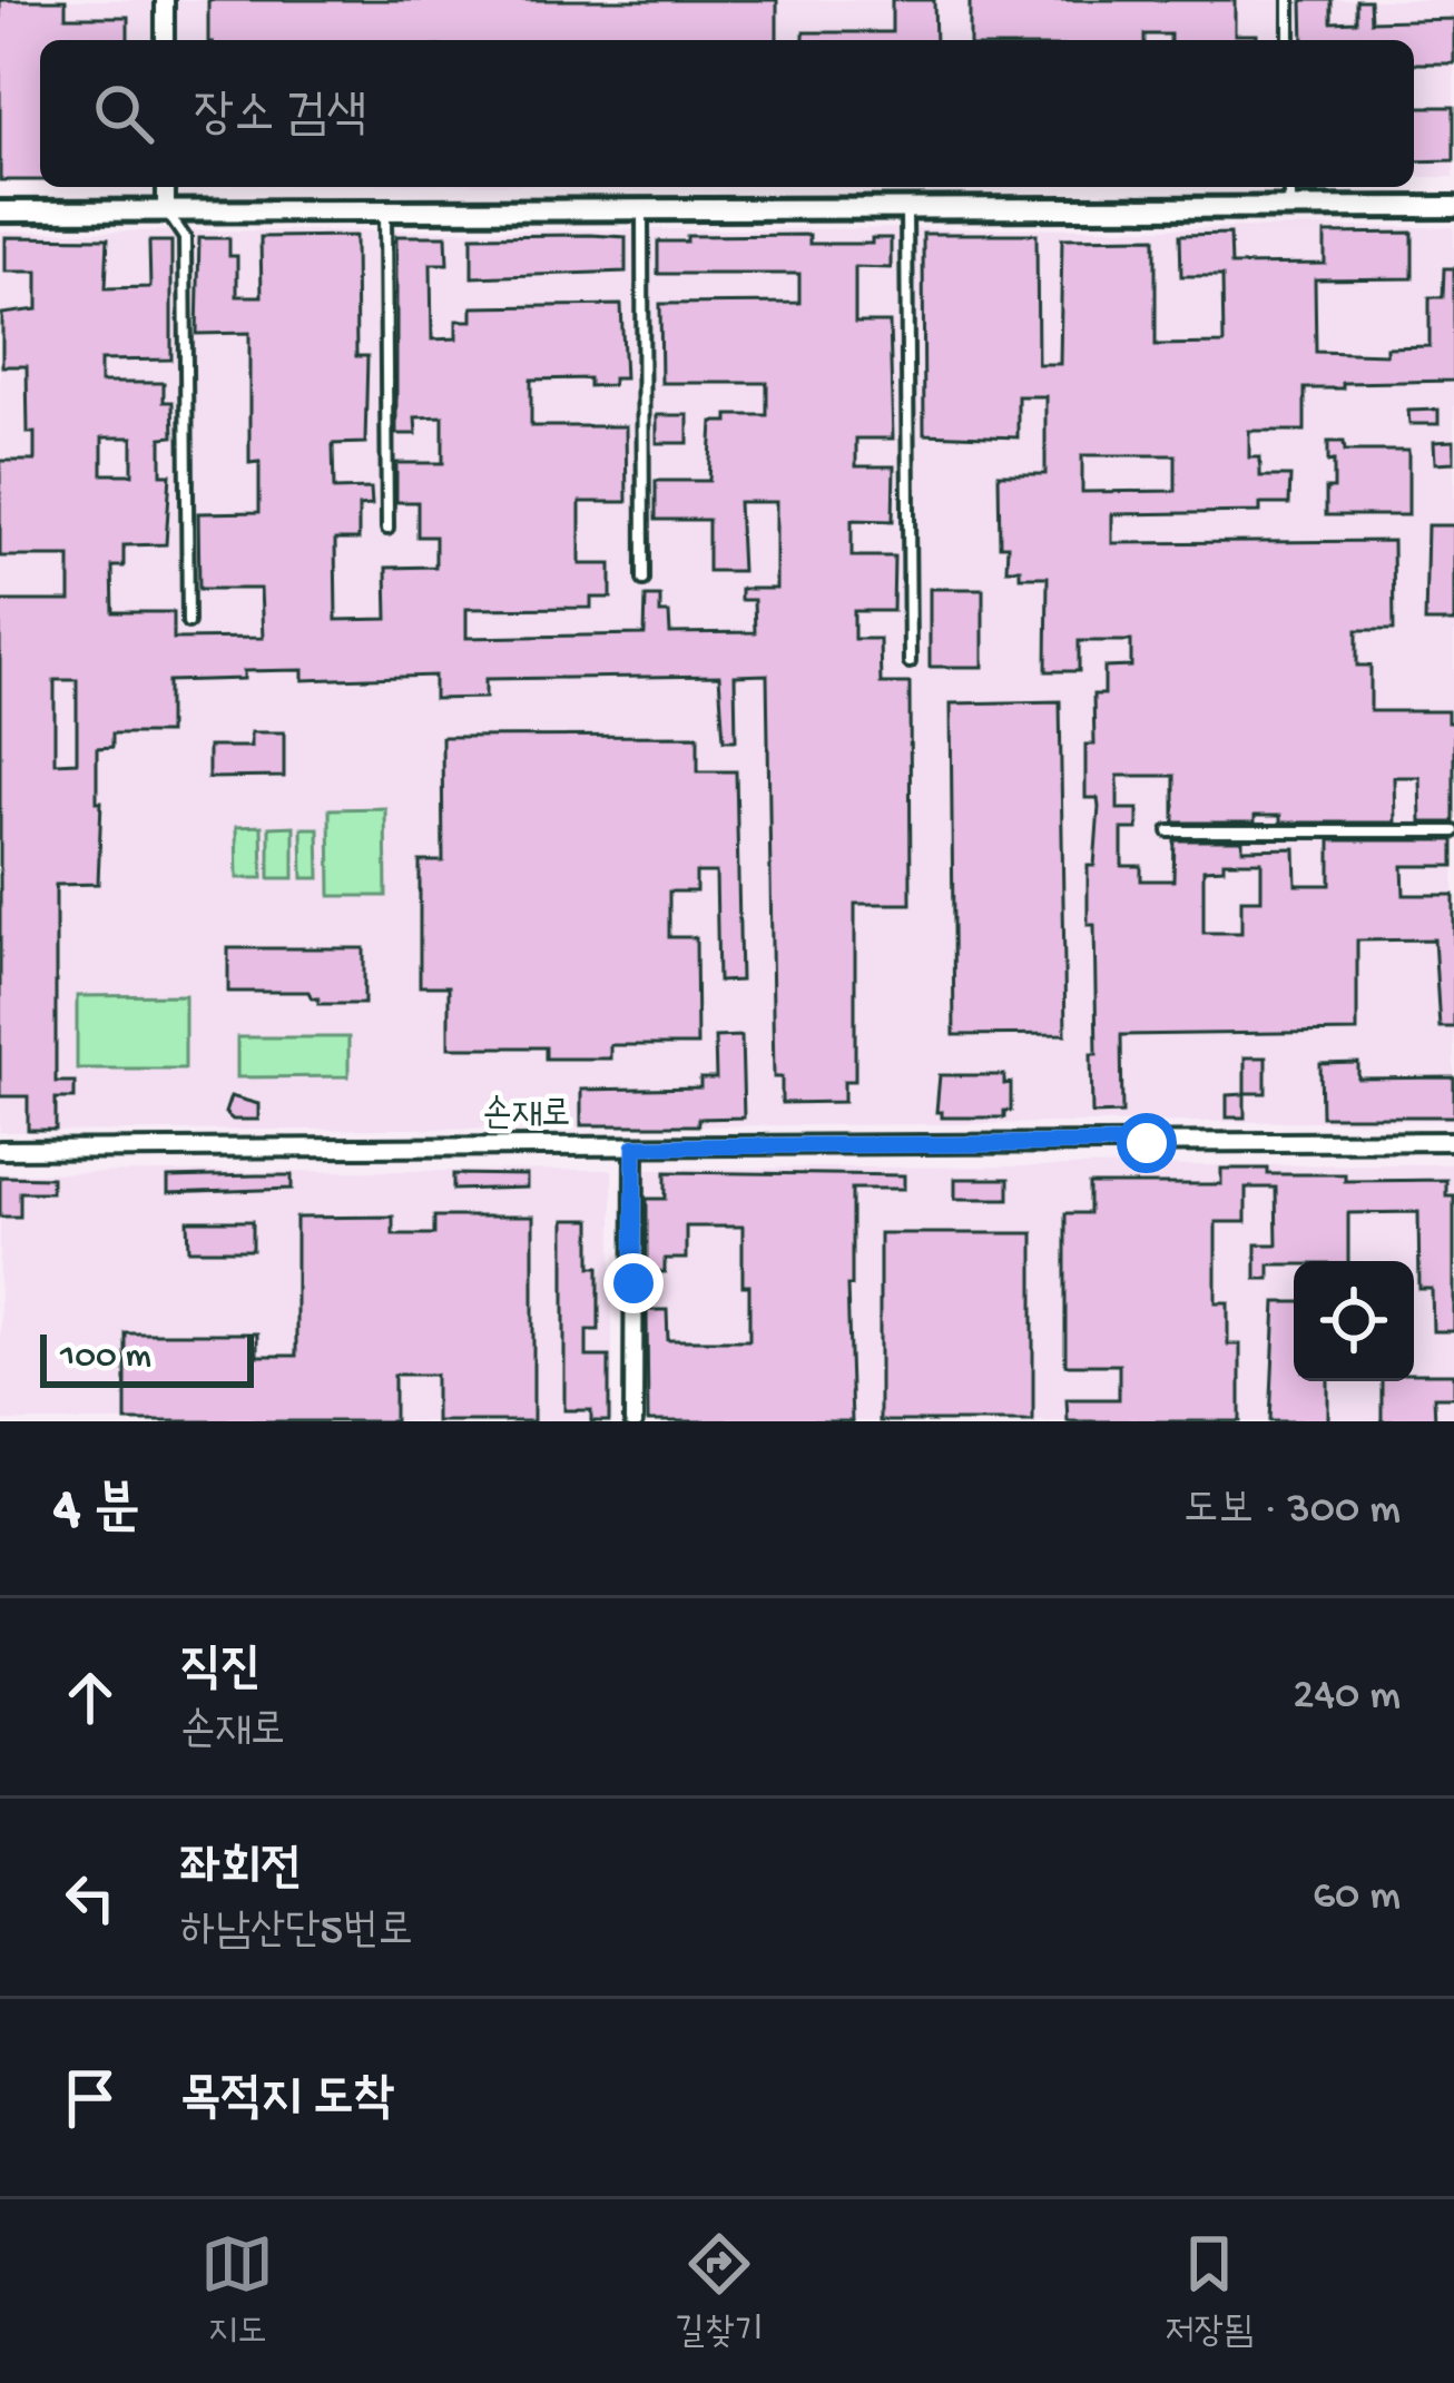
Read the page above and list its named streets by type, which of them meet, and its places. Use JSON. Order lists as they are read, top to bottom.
{
  "streets": {
    "street": ["손재로"]
  },
  "scale_bar": "100 m",
  "page": {
    "search": "장소 검색",
    "scale": "100 m",
    "heading": ["4 분", "도보 · 300 m"],
    "list": [
      ["직진", "손재로", "240 m"],
      ["좌회전", "하남산단5번로", "60 m"],
      "목적지 도착"
    ],
    "nav": ["지도", "길찾기", "저장됨"]
  }
}
